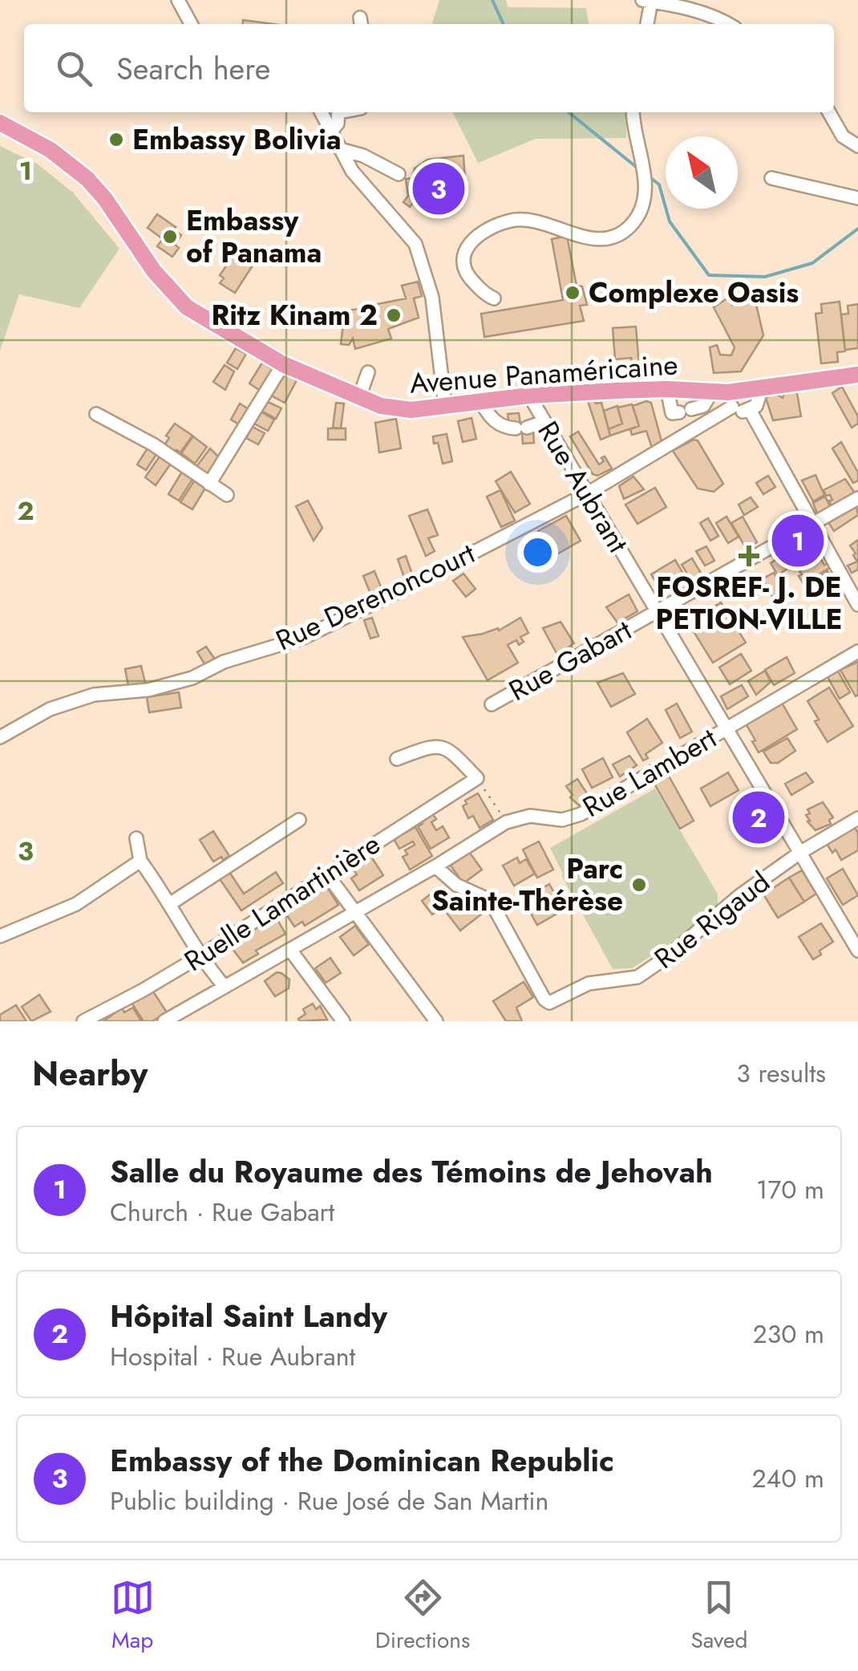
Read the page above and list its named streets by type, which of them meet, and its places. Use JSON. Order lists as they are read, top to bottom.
{
  "streets": {
    "main road": ["Avenue Panaméricaine"],
    "street": [
      "Rue Aubrant",
      "Rue Derenoncourt",
      "Rue Gabart",
      "Rue Lambert",
      "Ruelle Lamartinière",
      "Rue Rigaud"
    ]
  },
  "crossings": [
    ["Avenue Panaméricaine", "Rue Aubrant"],
    ["Avenue Panaméricaine", "Rue Derenoncourt"],
    ["Rue Aubrant", "Rue Derenoncourt"],
    ["Rue Aubrant", "Rue Gabart"],
    ["Rue Aubrant", "Rue Lambert"],
    ["Rue Aubrant", "Rue Rigaud"],
    ["Rue Lambert", "Rue Rigaud"]
  ],
  "places": {
    "other": [
      "Embassy Bolivia",
      "Embassy of Panama",
      "Complexe Oasis",
      "Ritz Kinam 2",
      "Parc Sainte-Thérèse"
    ],
    "health": ["FOSREF- J. DE PETION-VILLE"]
  },
  "north": "top left",
  "page": {
    "search": "Search here",
    "pins": ["3", "1", "2"],
    "heading": ["Nearby", "3 results"],
    "list": [
      {
        "mark": "1",
        "name": "Salle du Royaume des Témoins de Jehovah",
        "note": "Church · Rue Gabart",
        "value": "170 m"
      },
      {
        "mark": "2",
        "name": "Hôpital Saint Landy",
        "note": "Hospital · Rue Aubrant",
        "value": "230 m"
      },
      {
        "mark": "3",
        "name": "Embassy of the Dominican Republic",
        "note": "Public building · Rue José de San Martin",
        "value": "240 m"
      }
    ],
    "nav": ["Map", "Directions", "Saved"]
  },
  "grid": {
    "rows": ["1", "2", "3"]
  }
}
